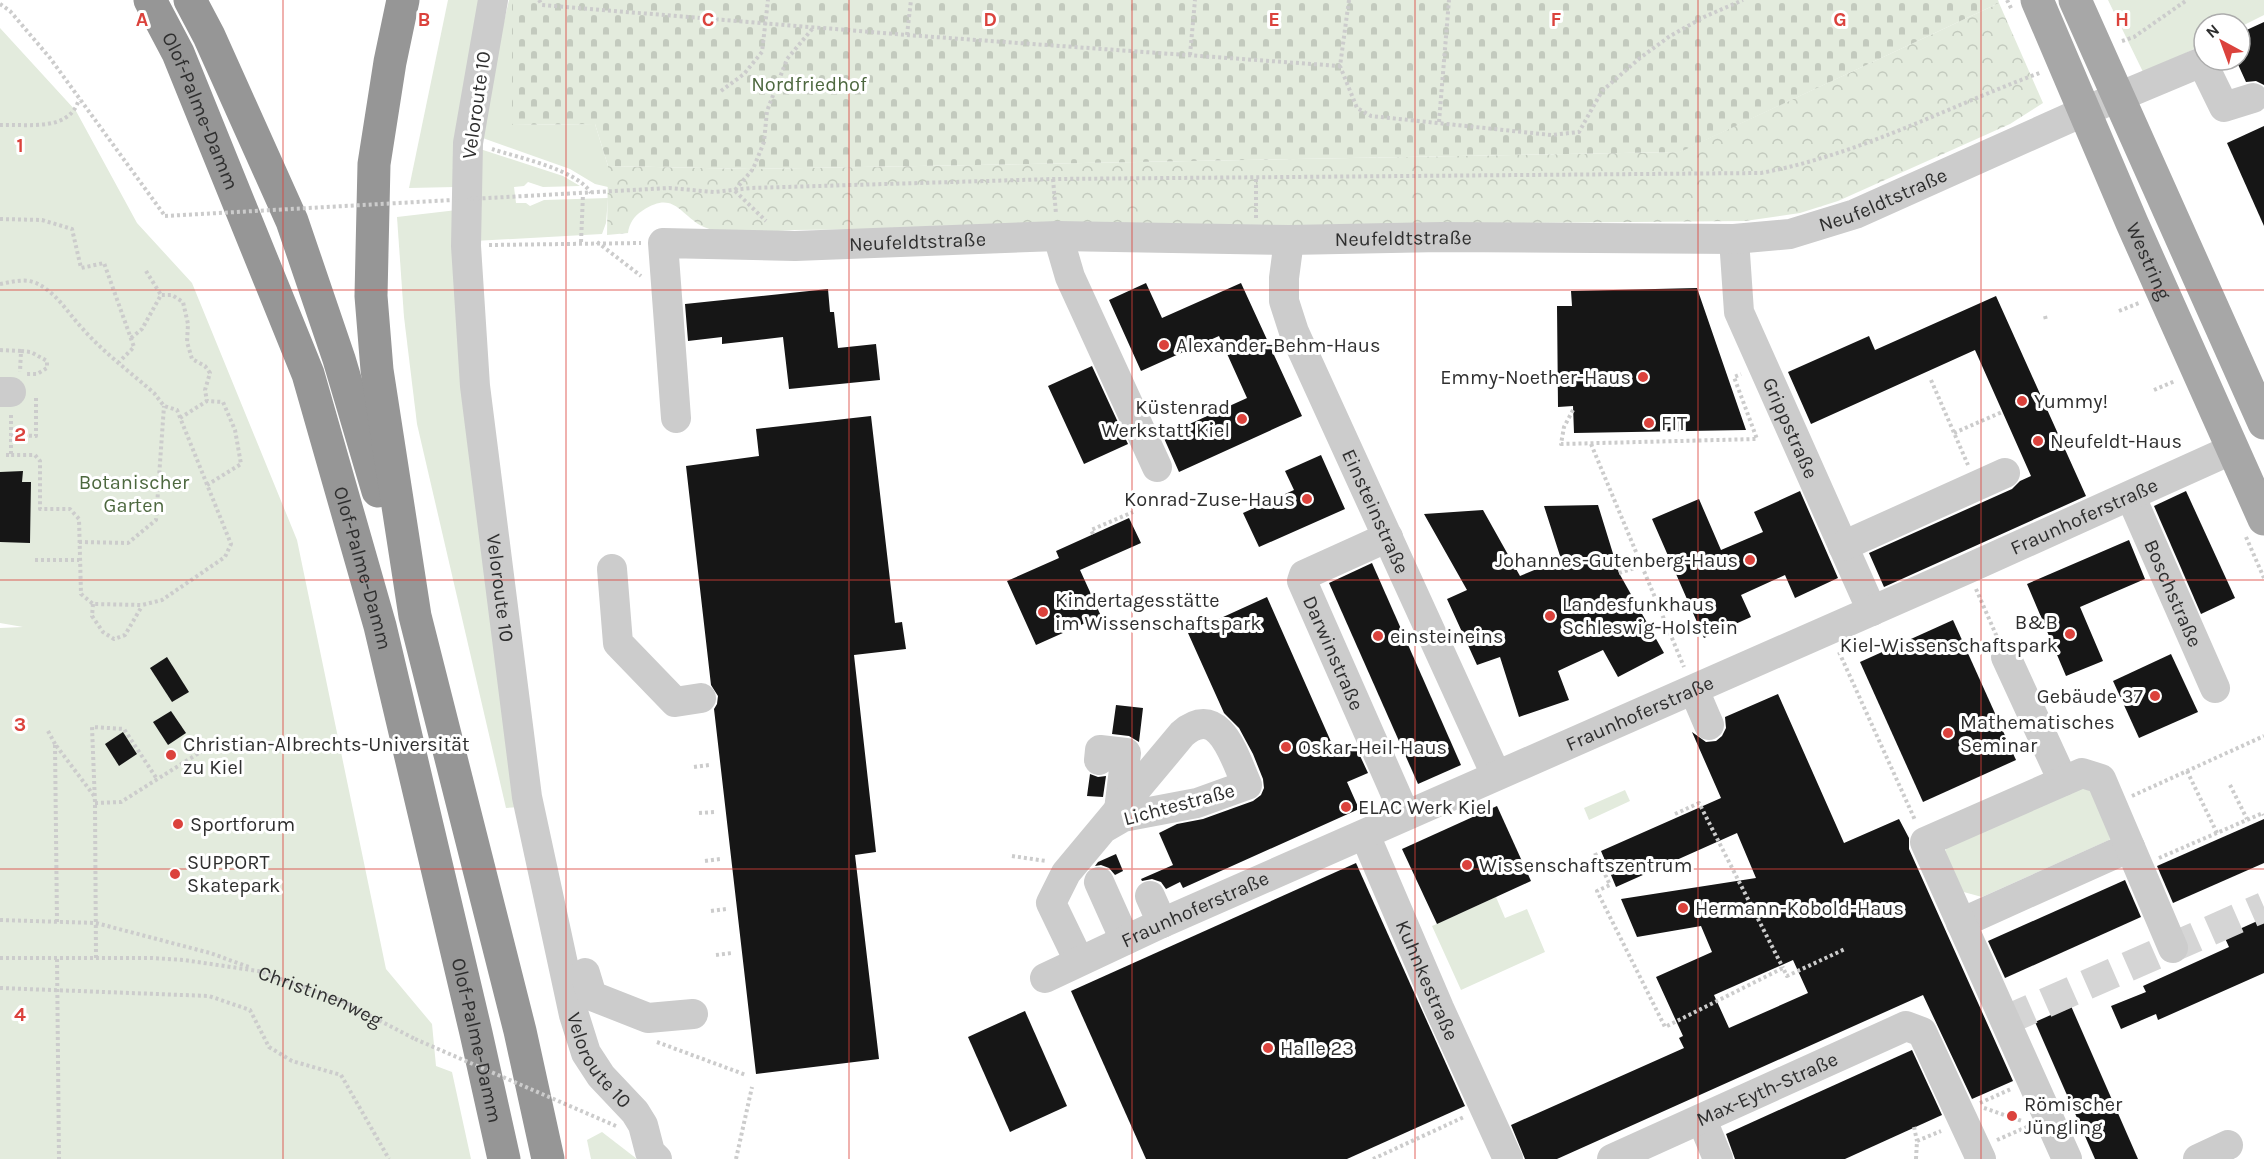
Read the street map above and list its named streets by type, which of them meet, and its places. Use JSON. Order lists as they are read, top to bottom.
{
  "streets": {
    "highway": ["Olof-Palme-Damm"],
    "main road": ["Westring"],
    "street": [
      "Veloroute 10",
      "Neufeldtstraße",
      "Grippstraße",
      "Einsteinstraße",
      "Fraunhoferstraße",
      "Boschstraße",
      "Darwinstraße",
      "Lichtestraße",
      "Kuhnkestraße",
      "Max-Eyth-Straße"
    ],
    "path": ["Christinenweg"]
  },
  "crossings": [
    ["Neufeldtstraße", "Westring"],
    ["Neufeldtstraße", "Grippstraße"],
    ["Neufeldtstraße", "Einsteinstraße"],
    ["Westring", "Fraunhoferstraße"],
    ["Grippstraße", "Fraunhoferstraße"],
    ["Einsteinstraße", "Fraunhoferstraße"],
    ["Einsteinstraße", "Darwinstraße"],
    ["Fraunhoferstraße", "Boschstraße"],
    ["Fraunhoferstraße", "Darwinstraße"],
    ["Fraunhoferstraße", "Lichtestraße"],
    ["Fraunhoferstraße", "Kuhnkestraße"]
  ],
  "parks": ["Nordfriedhof", "Botanischer Garten"],
  "places": [
    "Alexander-Behm-Haus",
    "Emmy-Noether-Haus",
    "Yummy!",
    "Küstenrad Werkstatt Kiel",
    "FIT",
    "Neufeldt-Haus",
    "Konrad-Zuse-Haus",
    "Johannes-Gutenberg-Haus",
    "Kindertagesstätte im Wissenschaftspark",
    "Landesfunkhaus Schleswig-Holstein",
    "B&B Kiel-Wissenschaftspark",
    "einsteineins",
    "Gebäude 37",
    "Mathematisches Seminar",
    "Oskar-Heil-Haus",
    "Christian-Albrechts-Universität zu Kiel",
    "ELAC Werk Kiel",
    "Sportforum",
    "Wissenschaftszentrum",
    "SUPPORT Skatepark",
    "Hermann-Kobold-Haus",
    "Halle 23",
    "Römischer Jüngling"
  ],
  "north": "top left",
  "grid": {
    "columns": [
      "A",
      "B",
      "C",
      "D",
      "E",
      "F",
      "G",
      "H"
    ],
    "rows": [
      "1",
      "2",
      "3",
      "4"
    ]
  }
}
